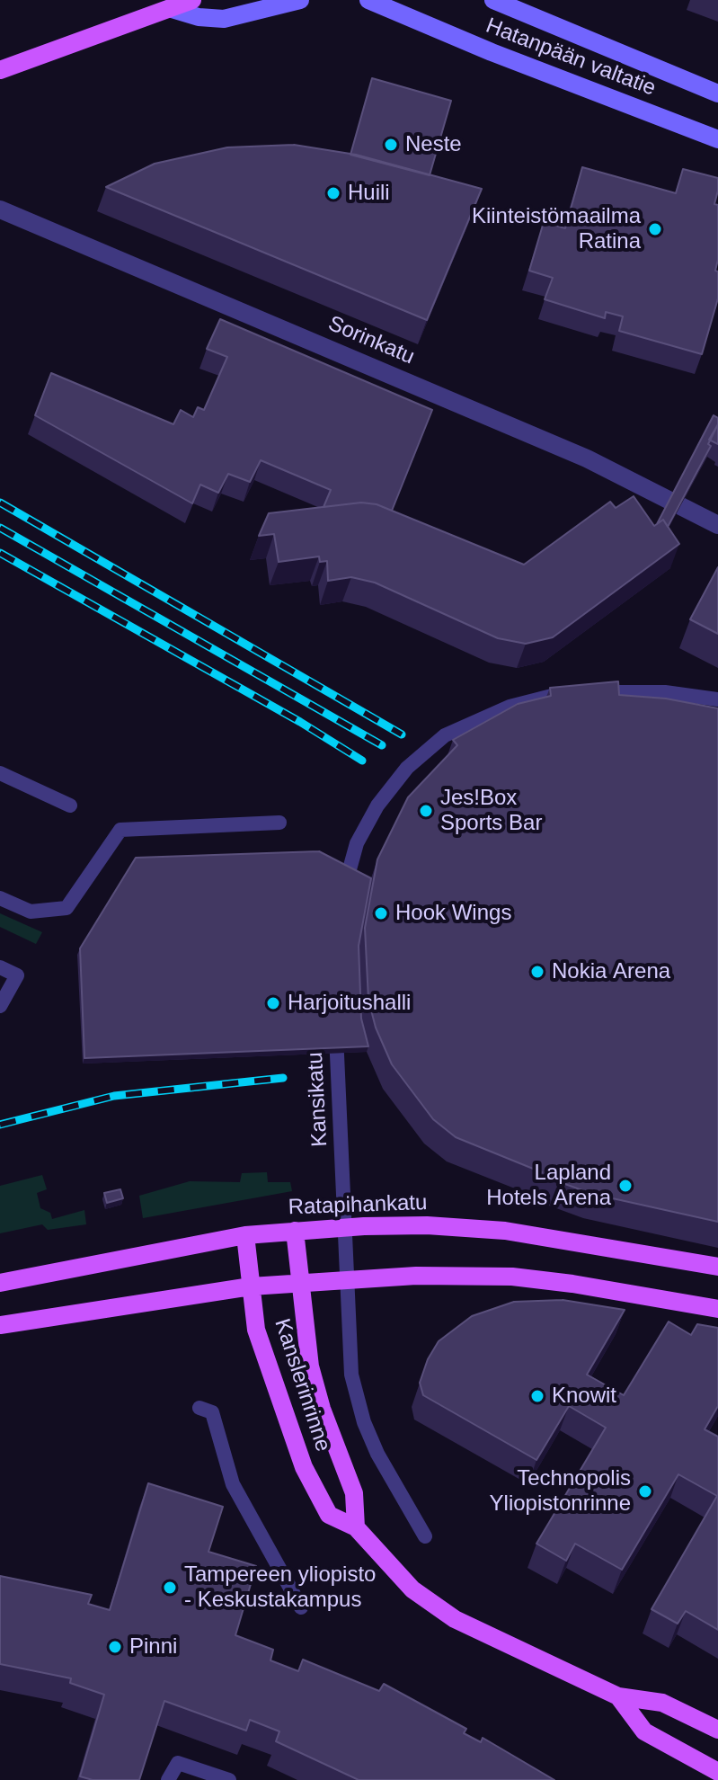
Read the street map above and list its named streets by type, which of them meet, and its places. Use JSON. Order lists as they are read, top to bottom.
{
  "streets": {
    "main road": ["Hatanpään valtatie", "Ratapihankatu", "Kanslerinrinne"],
    "street": ["Sorinkatu"],
    "lane": ["Kansikatu"]
  },
  "crossings": [
    ["Ratapihankatu", "Kanslerinrinne"]
  ],
  "places": [
    "Neste",
    "Huili",
    "Kiinteistömaailma Ratina",
    "Jes!Box Sports Bar",
    "Hook Wings",
    "Nokia Arena",
    "Harjoitushalli",
    "Lapland Hotels Arena",
    "Knowit",
    "Technopolis Yliopistonrinne",
    "Tampereen yliopisto - Keskustakampus",
    "Pinni"
  ]
}
